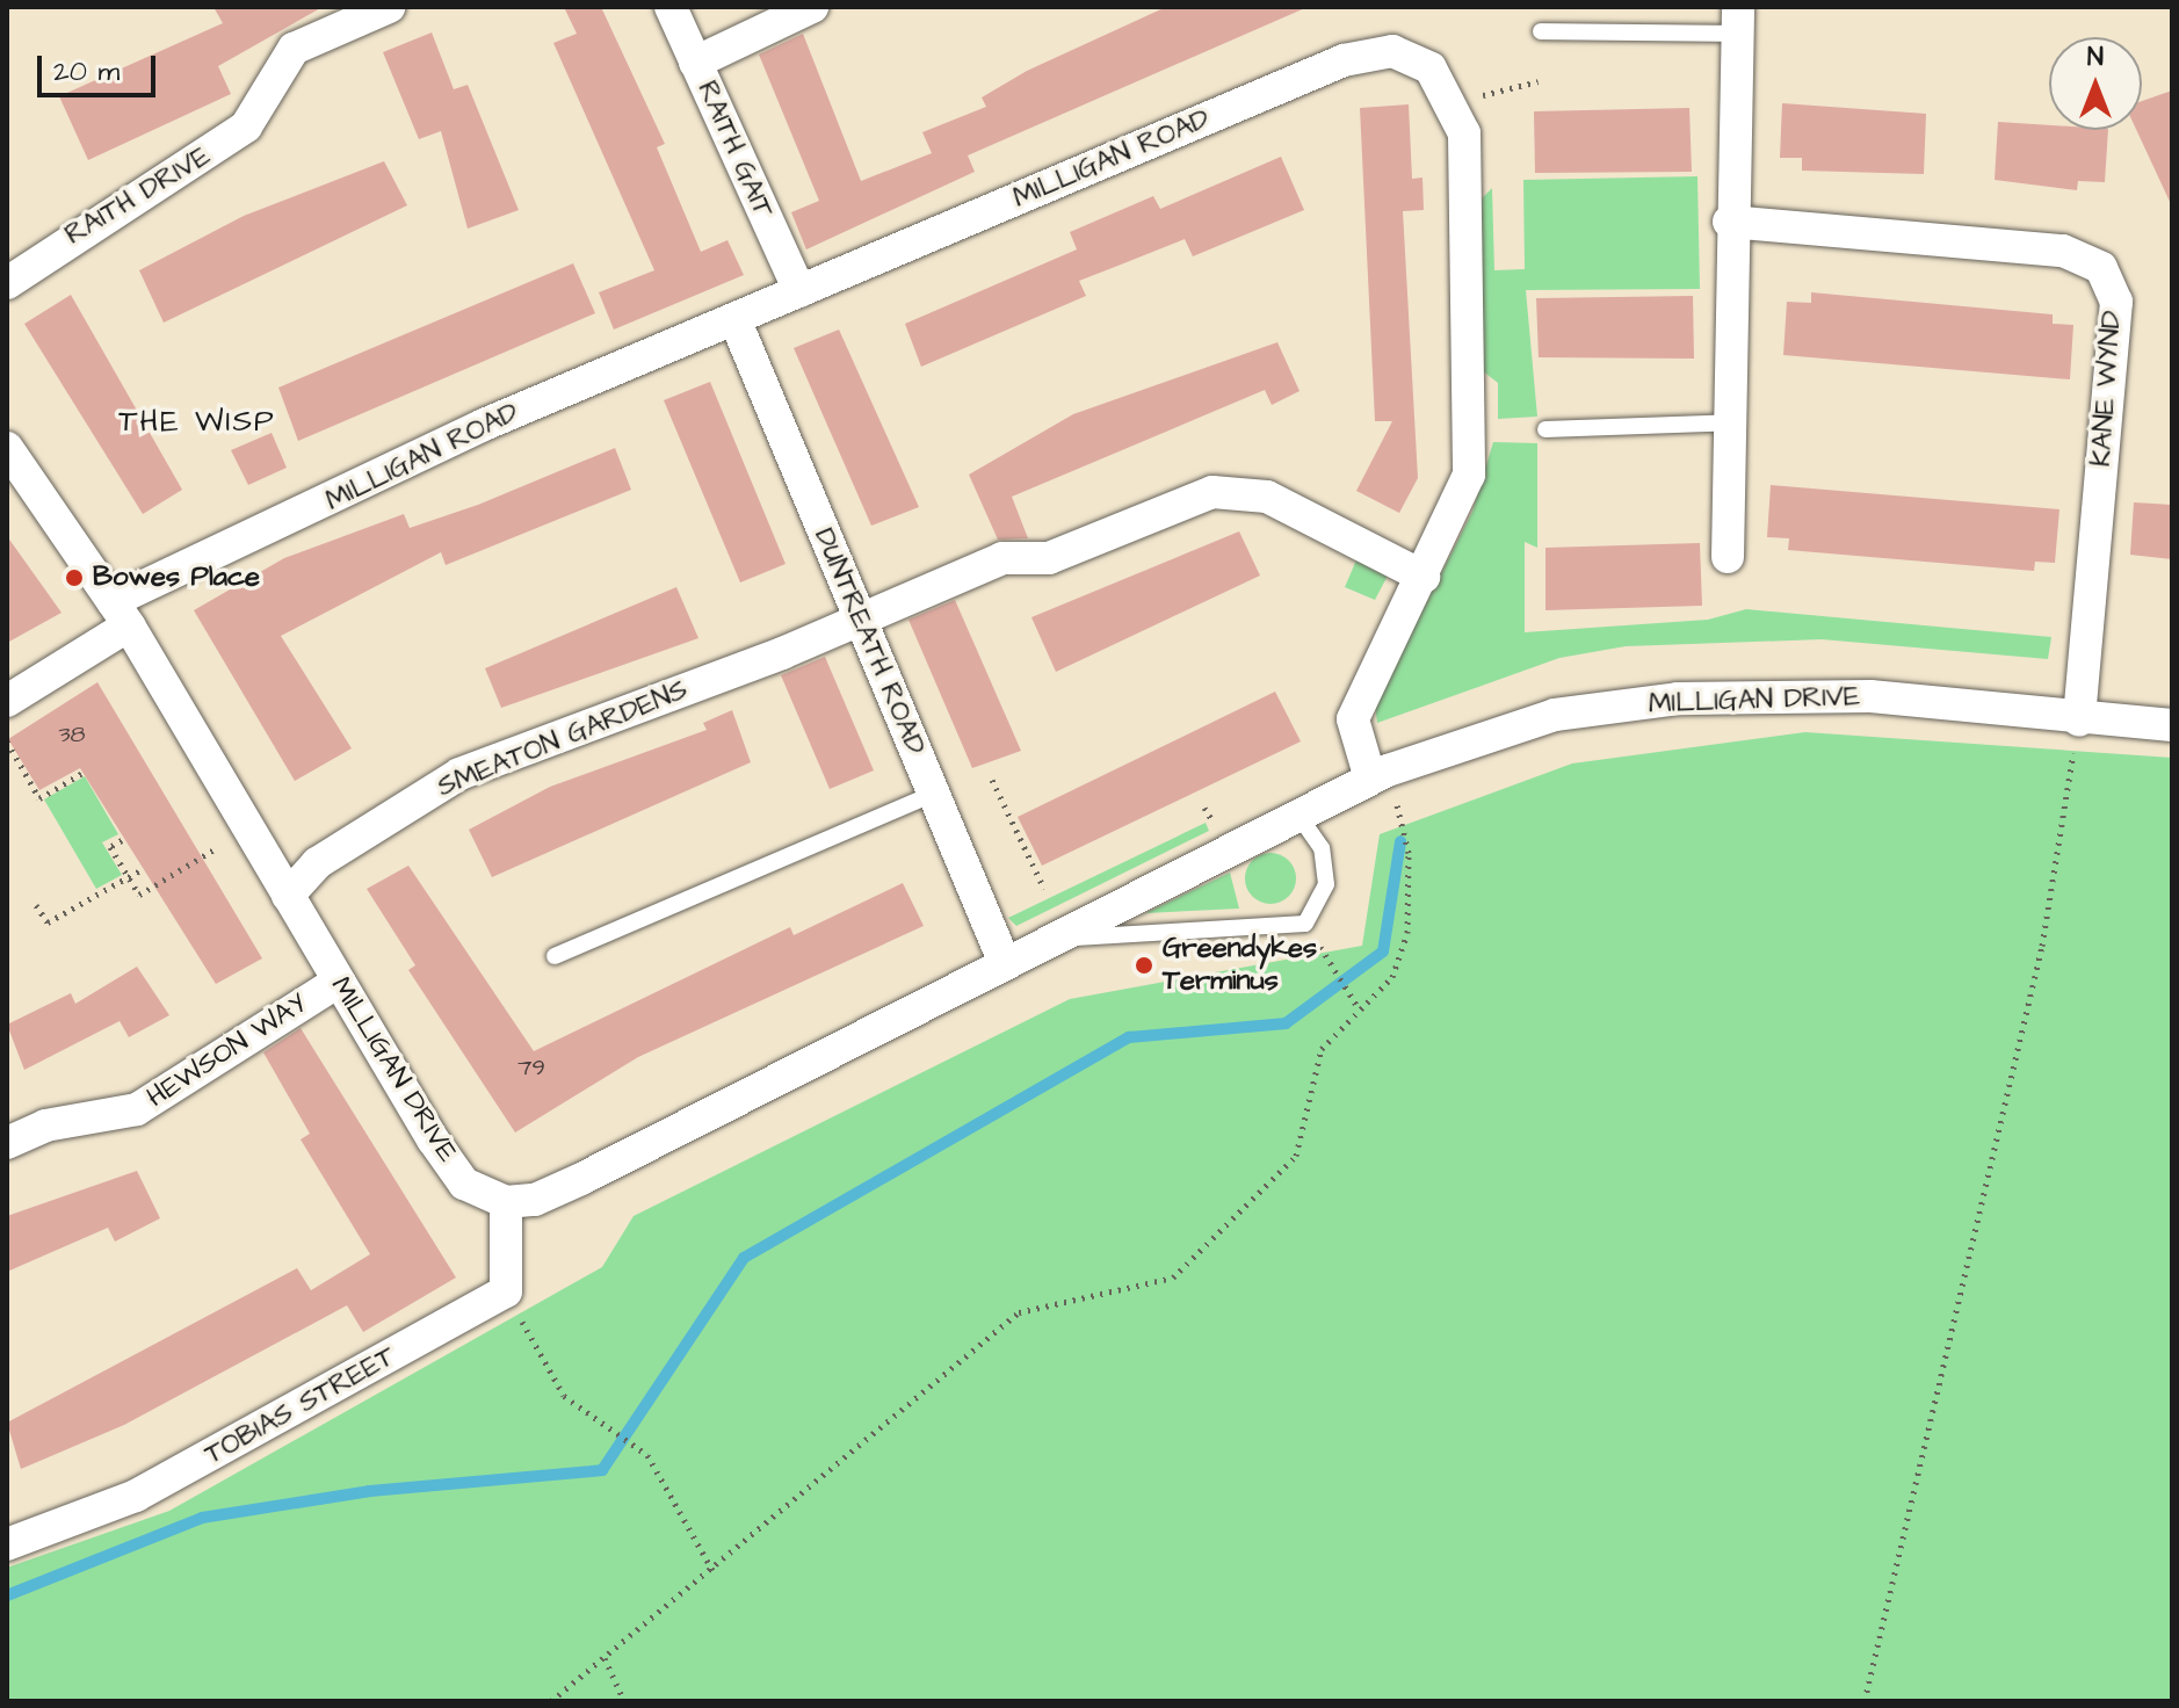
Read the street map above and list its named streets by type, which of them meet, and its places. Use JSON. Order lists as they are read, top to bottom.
{
  "streets": {
    "street": [
      "RAITH GAIT",
      "MILLIGAN ROAD",
      "RAITH DRIVE",
      "KANE WYND",
      "DUNTREATH ROAD",
      "MILLIGAN DRIVE",
      "SMEATON GARDENS",
      "HEWSON WAY",
      "TOBIAS STREET"
    ]
  },
  "crossings": [
    ["RAITH GAIT", "MILLIGAN ROAD"],
    ["MILLIGAN ROAD", "DUNTREATH ROAD"],
    ["MILLIGAN ROAD", "MILLIGAN DRIVE"],
    ["MILLIGAN ROAD", "SMEATON GARDENS"],
    ["KANE WYND", "MILLIGAN DRIVE"],
    ["DUNTREATH ROAD", "SMEATON GARDENS"],
    ["MILLIGAN DRIVE", "SMEATON GARDENS"],
    ["MILLIGAN DRIVE", "HEWSON WAY"]
  ],
  "districts": ["THE WISP"],
  "places": ["Bowes Place", "Greendykes Terminus"],
  "house_numbers": ["38", "79"],
  "scale_bar": "20 m",
  "north": "top"
}
